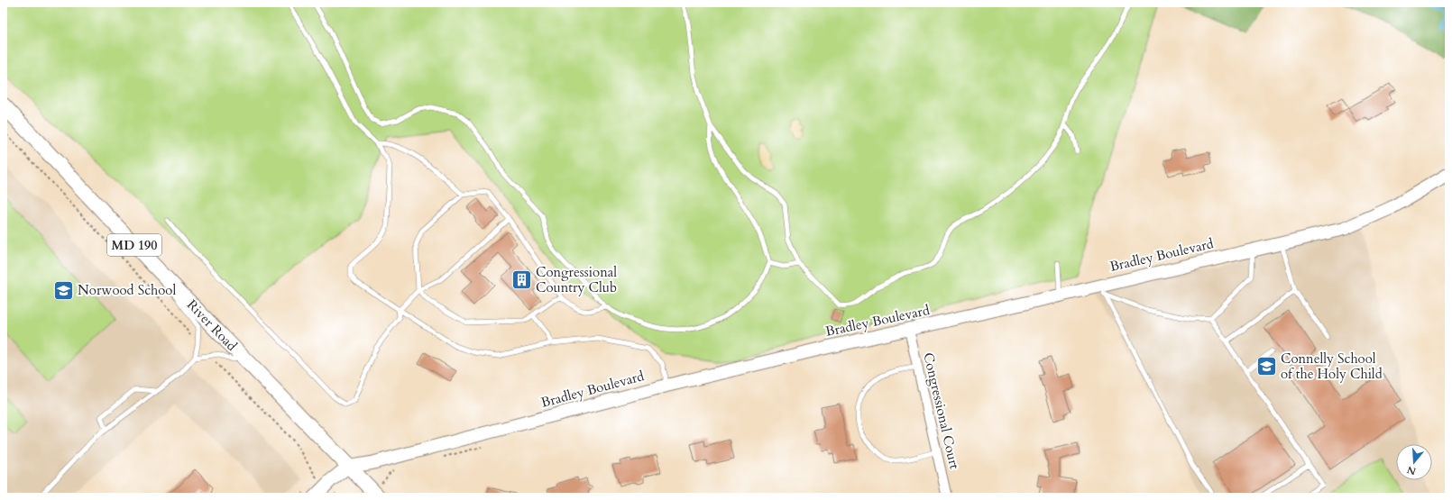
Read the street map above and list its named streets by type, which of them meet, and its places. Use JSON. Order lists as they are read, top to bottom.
{
  "streets": {
    "main road": ["MD 190", "Bradley Boulevard", "River Road"],
    "street": ["Congressional Court"]
  },
  "crossings": [
    ["Bradley Boulevard", "River Road"],
    ["Bradley Boulevard", "Congressional Court"]
  ],
  "places": {
    "building": ["Congressional Country Club"],
    "school or university": ["Norwood School", "Connelly School of the Holy Child"]
  },
  "north": "bottom"
}
